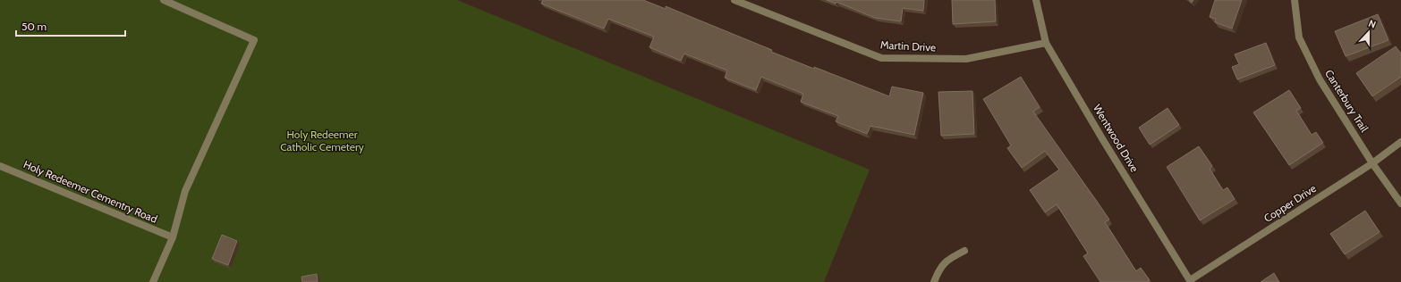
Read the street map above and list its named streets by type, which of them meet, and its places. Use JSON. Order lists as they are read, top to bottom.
{
  "streets": {
    "street": [
      "Martin Drive",
      "Canterbury Trail",
      "Wentwood Drive",
      "Holy Redeemer Cementry Road",
      "Copper Drive"
    ]
  },
  "crossings": [
    ["Martin Drive", "Wentwood Drive"],
    ["Canterbury Trail", "Copper Drive"],
    ["Wentwood Drive", "Copper Drive"]
  ],
  "parks": ["Holy Redeemer Catholic Cemetery"],
  "scale_bar": "50 m",
  "north": "top"
}
